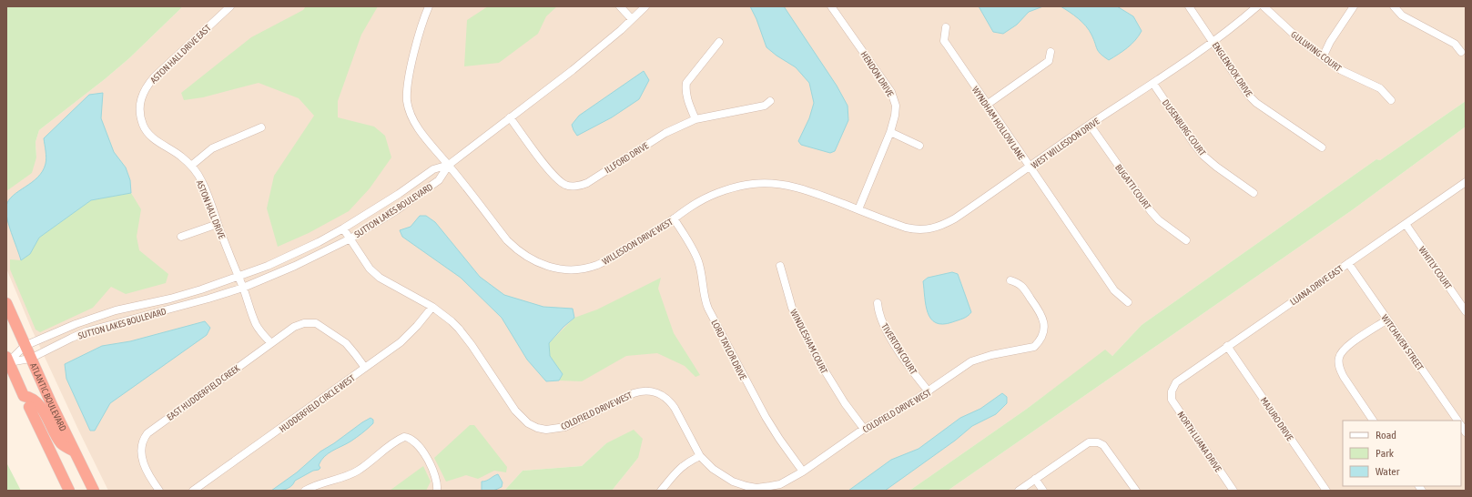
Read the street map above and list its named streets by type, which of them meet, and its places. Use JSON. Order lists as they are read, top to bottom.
{
  "streets": {
    "highway": ["ATLANTIC BOULEVARD"],
    "street": [
      "GULLWING COURT",
      "ASTON HALL DRIVE EAST",
      "ENGLENOOK DRIVE",
      "HENDON DRIVE",
      "WYNDHAM HOLLOW LANE",
      "DUSENBURG COURT",
      "WEST WILLESDON DRIVE",
      "ILLFORD DRIVE",
      "BUGATTI COURT",
      "ASTON HALL DRIVE",
      "SUTTON LAKES BOULEVARD",
      "WILLESDON DRIVE WEST",
      "WHITLY COURT",
      "LUANA DRIVE EAST",
      "WINDLESHAM COURT",
      "WITCHAVEN STREET",
      "TIVERTON COURT",
      "LORD TAYLOR DRIVE",
      "EAST HUDDERFIELD CREEK",
      "HUDDERFIELD CIRCLE WEST",
      "COLDFIELD DRIVE WEST",
      "MAJURO DRIVE",
      "NORTH LUANA DRIVE"
    ]
  },
  "crossings": [
    ["ASTON HALL DRIVE EAST", "ASTON HALL DRIVE"],
    ["ENGLENOOK DRIVE", "WEST WILLESDON DRIVE"],
    ["HENDON DRIVE", "WEST WILLESDON DRIVE"],
    ["HENDON DRIVE", "WILLESDON DRIVE WEST"],
    ["WYNDHAM HOLLOW LANE", "WEST WILLESDON DRIVE"],
    ["DUSENBURG COURT", "WEST WILLESDON DRIVE"],
    ["WEST WILLESDON DRIVE", "BUGATTI COURT"],
    ["WEST WILLESDON DRIVE", "WILLESDON DRIVE WEST"],
    ["ILLFORD DRIVE", "SUTTON LAKES BOULEVARD"],
    ["ASTON HALL DRIVE", "SUTTON LAKES BOULEVARD"],
    ["ASTON HALL DRIVE", "EAST HUDDERFIELD CREEK"],
    ["SUTTON LAKES BOULEVARD", "WILLESDON DRIVE WEST"],
    ["SUTTON LAKES BOULEVARD", "ATLANTIC BOULEVARD"],
    ["SUTTON LAKES BOULEVARD", "COLDFIELD DRIVE WEST"],
    ["WILLESDON DRIVE WEST", "LORD TAYLOR DRIVE"],
    ["WHITLY COURT", "LUANA DRIVE EAST"],
    ["LUANA DRIVE EAST", "WITCHAVEN STREET"],
    ["LUANA DRIVE EAST", "MAJURO DRIVE"],
    ["LUANA DRIVE EAST", "NORTH LUANA DRIVE"],
    ["WINDLESHAM COURT", "COLDFIELD DRIVE WEST"],
    ["TIVERTON COURT", "COLDFIELD DRIVE WEST"],
    ["LORD TAYLOR DRIVE", "COLDFIELD DRIVE WEST"],
    ["EAST HUDDERFIELD CREEK", "HUDDERFIELD CIRCLE WEST"],
    ["HUDDERFIELD CIRCLE WEST", "COLDFIELD DRIVE WEST"]
  ],
  "legend": ["Road", "Park", "Water"]
}
